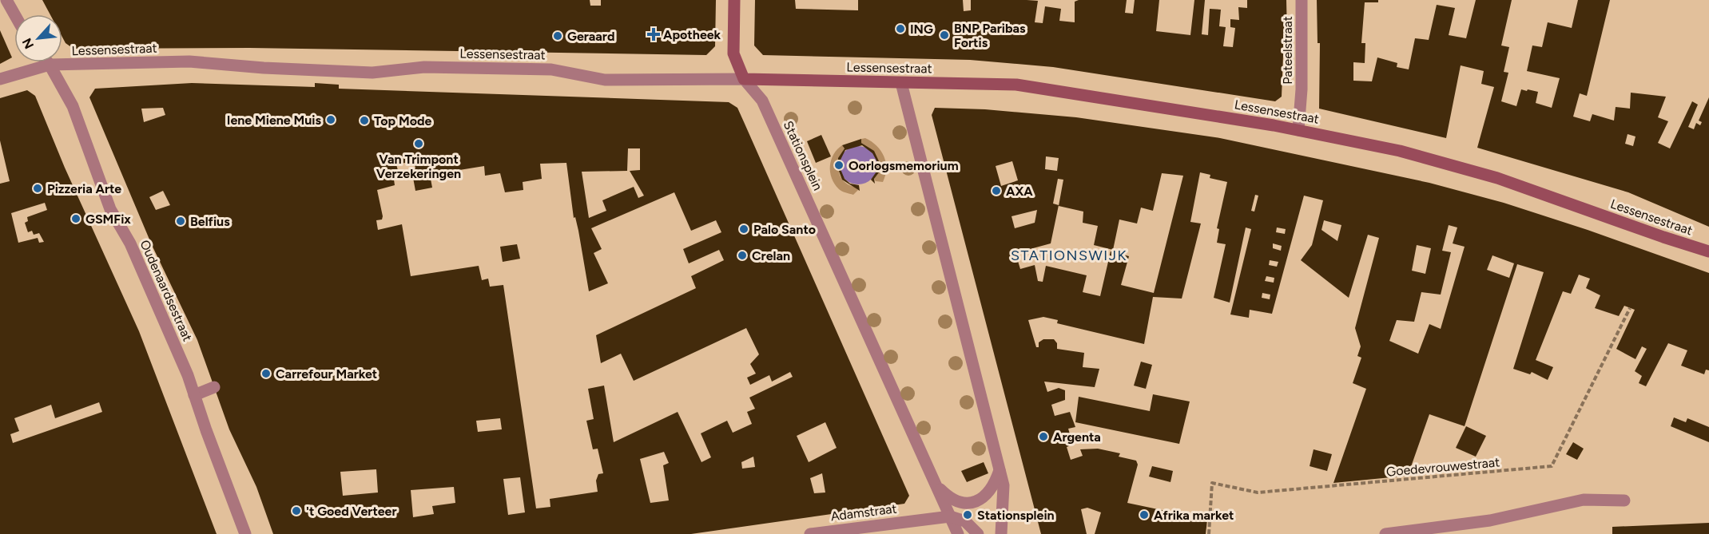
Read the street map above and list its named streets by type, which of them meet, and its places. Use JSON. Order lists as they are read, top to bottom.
{
  "streets": {
    "main road": ["Lessensestraat"],
    "street": [
      "Pateelstraat",
      "Stationsplein",
      "Oudenaardsestraat",
      "Adamstraat"
    ],
    "path": ["Goedevrouwestraat"]
  },
  "crossings": [
    ["Lessensestraat", "Pateelstraat"],
    ["Lessensestraat", "Stationsplein"],
    ["Lessensestraat", "Oudenaardsestraat"],
    ["Stationsplein", "Adamstraat"]
  ],
  "districts": ["STATIONSWIJK"],
  "places": {
    "other": [
      "ING",
      "BNP Paribas Fortis",
      "Geraard",
      "Iene Miene Muis",
      "Top Mode",
      "Van Trimpont Verzekeringen",
      "Oorlogsmemorium",
      "Pizzeria Arte",
      "AXA",
      "GSMFix",
      "Belfius",
      "Palo Santo",
      "Crelan",
      "Carrefour Market",
      "Argenta",
      "'t Goed Verteer",
      "Stationsplein",
      "Afrika market"
    ],
    "health": ["Apotheek"]
  },
  "north": "bottom left"
}
